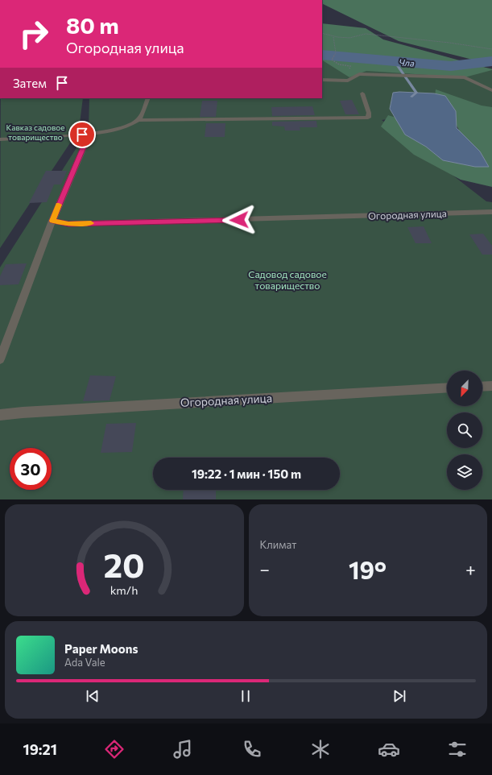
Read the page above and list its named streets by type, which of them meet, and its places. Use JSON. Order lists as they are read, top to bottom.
{
  "streets": {
    "street": ["Огородная улица"]
  },
  "water": ["Чла"],
  "parks": ["Кавказ садовое товарищество", "Садовод садовое товарищество"],
  "north": "bottom left",
  "page": {
    "turn": ["80 m", "Огородная улица"],
    "then": "Затем",
    "limit": "30",
    "trip": "19:22 · 1 мин · 150 m",
    "tile": "Климат",
    "heat": ["−", "19°", "+"],
    "song": ["Paper Moons", "Ada Vale"],
    "tabs": "19:21",
    "gauge": ["20", "km/h"]
  }
}
